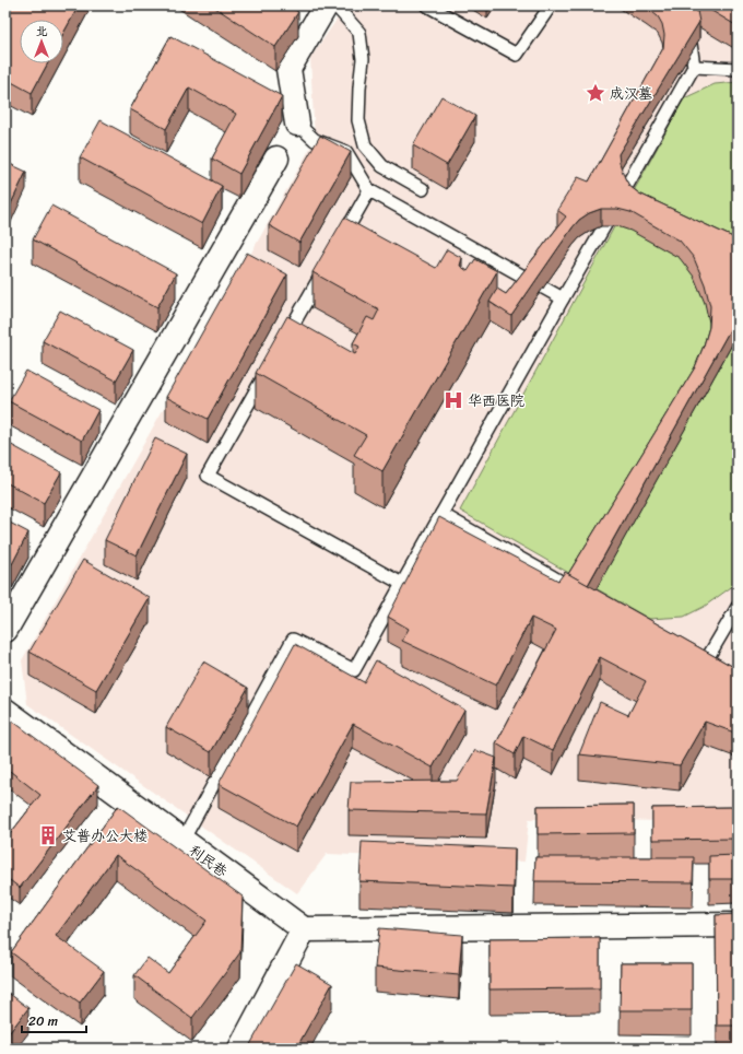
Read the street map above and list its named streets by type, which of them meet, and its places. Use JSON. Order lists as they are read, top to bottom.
{
  "streets": {
    "street": ["利民巷"]
  },
  "places": {
    "place": ["成汉墓"],
    "hospital": ["华西医院"],
    "building": ["艾普办公大楼"]
  },
  "scale_bar": "20 m",
  "north": "top"
}
